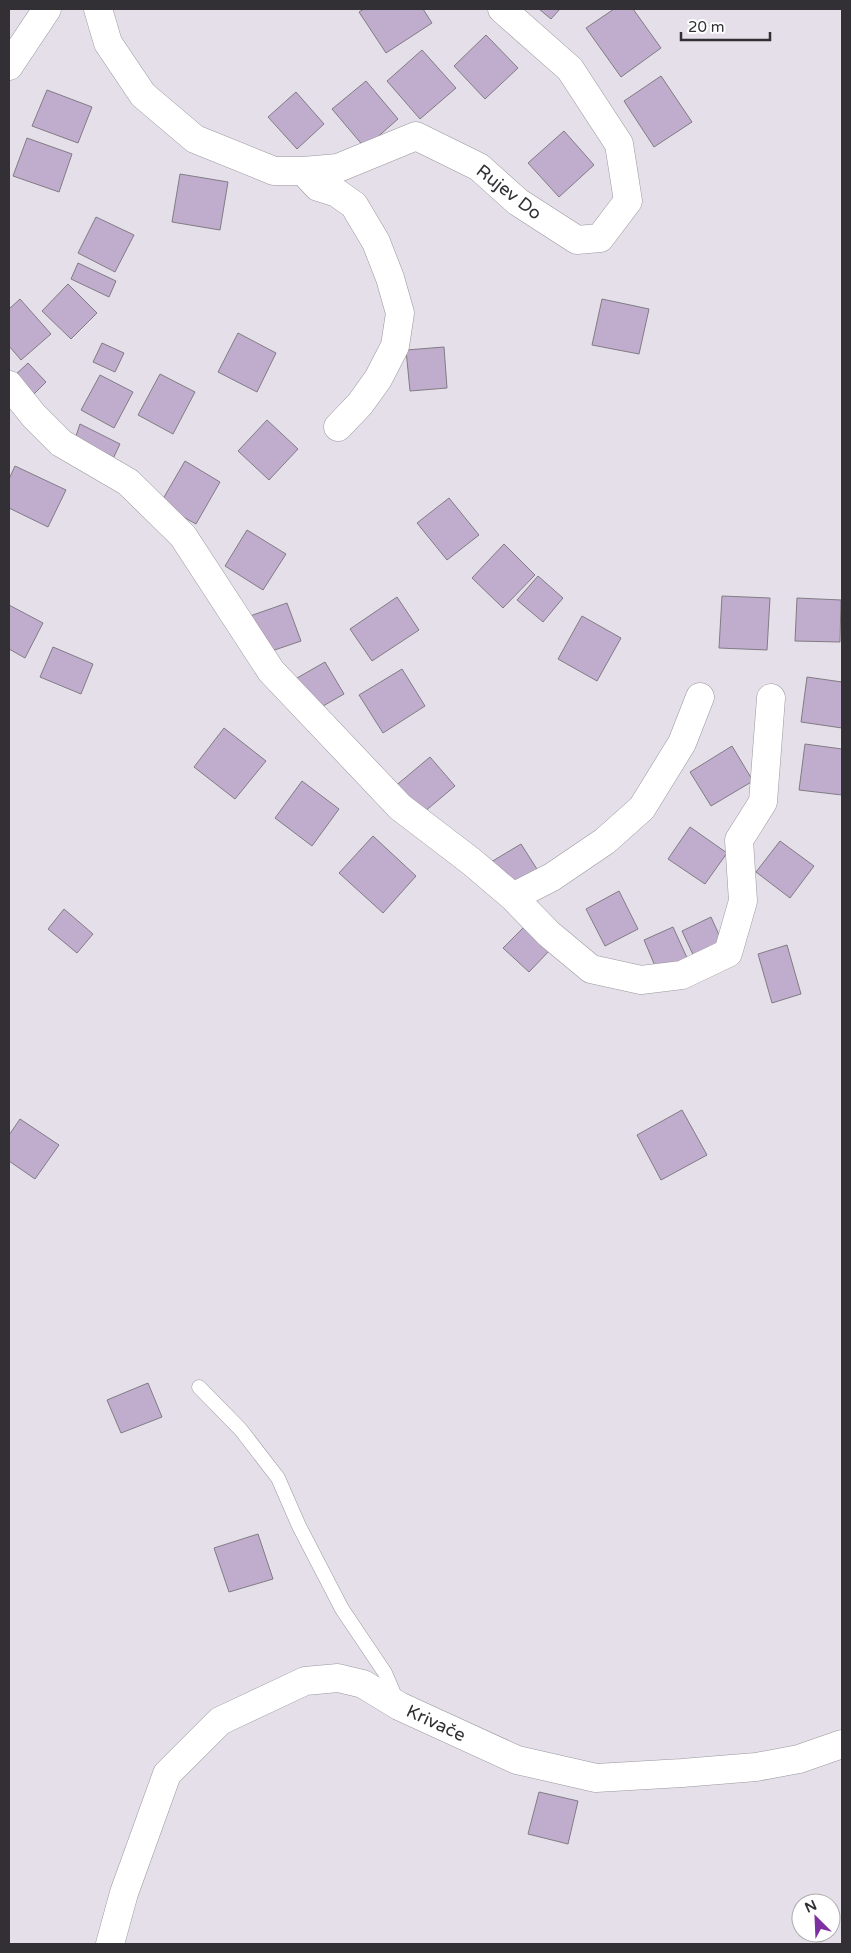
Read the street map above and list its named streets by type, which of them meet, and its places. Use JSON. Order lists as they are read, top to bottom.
{
  "streets": {
    "street": ["Rujev Do", "Krivače"]
  },
  "scale_bar": "20 m",
  "north": "top left"
}
